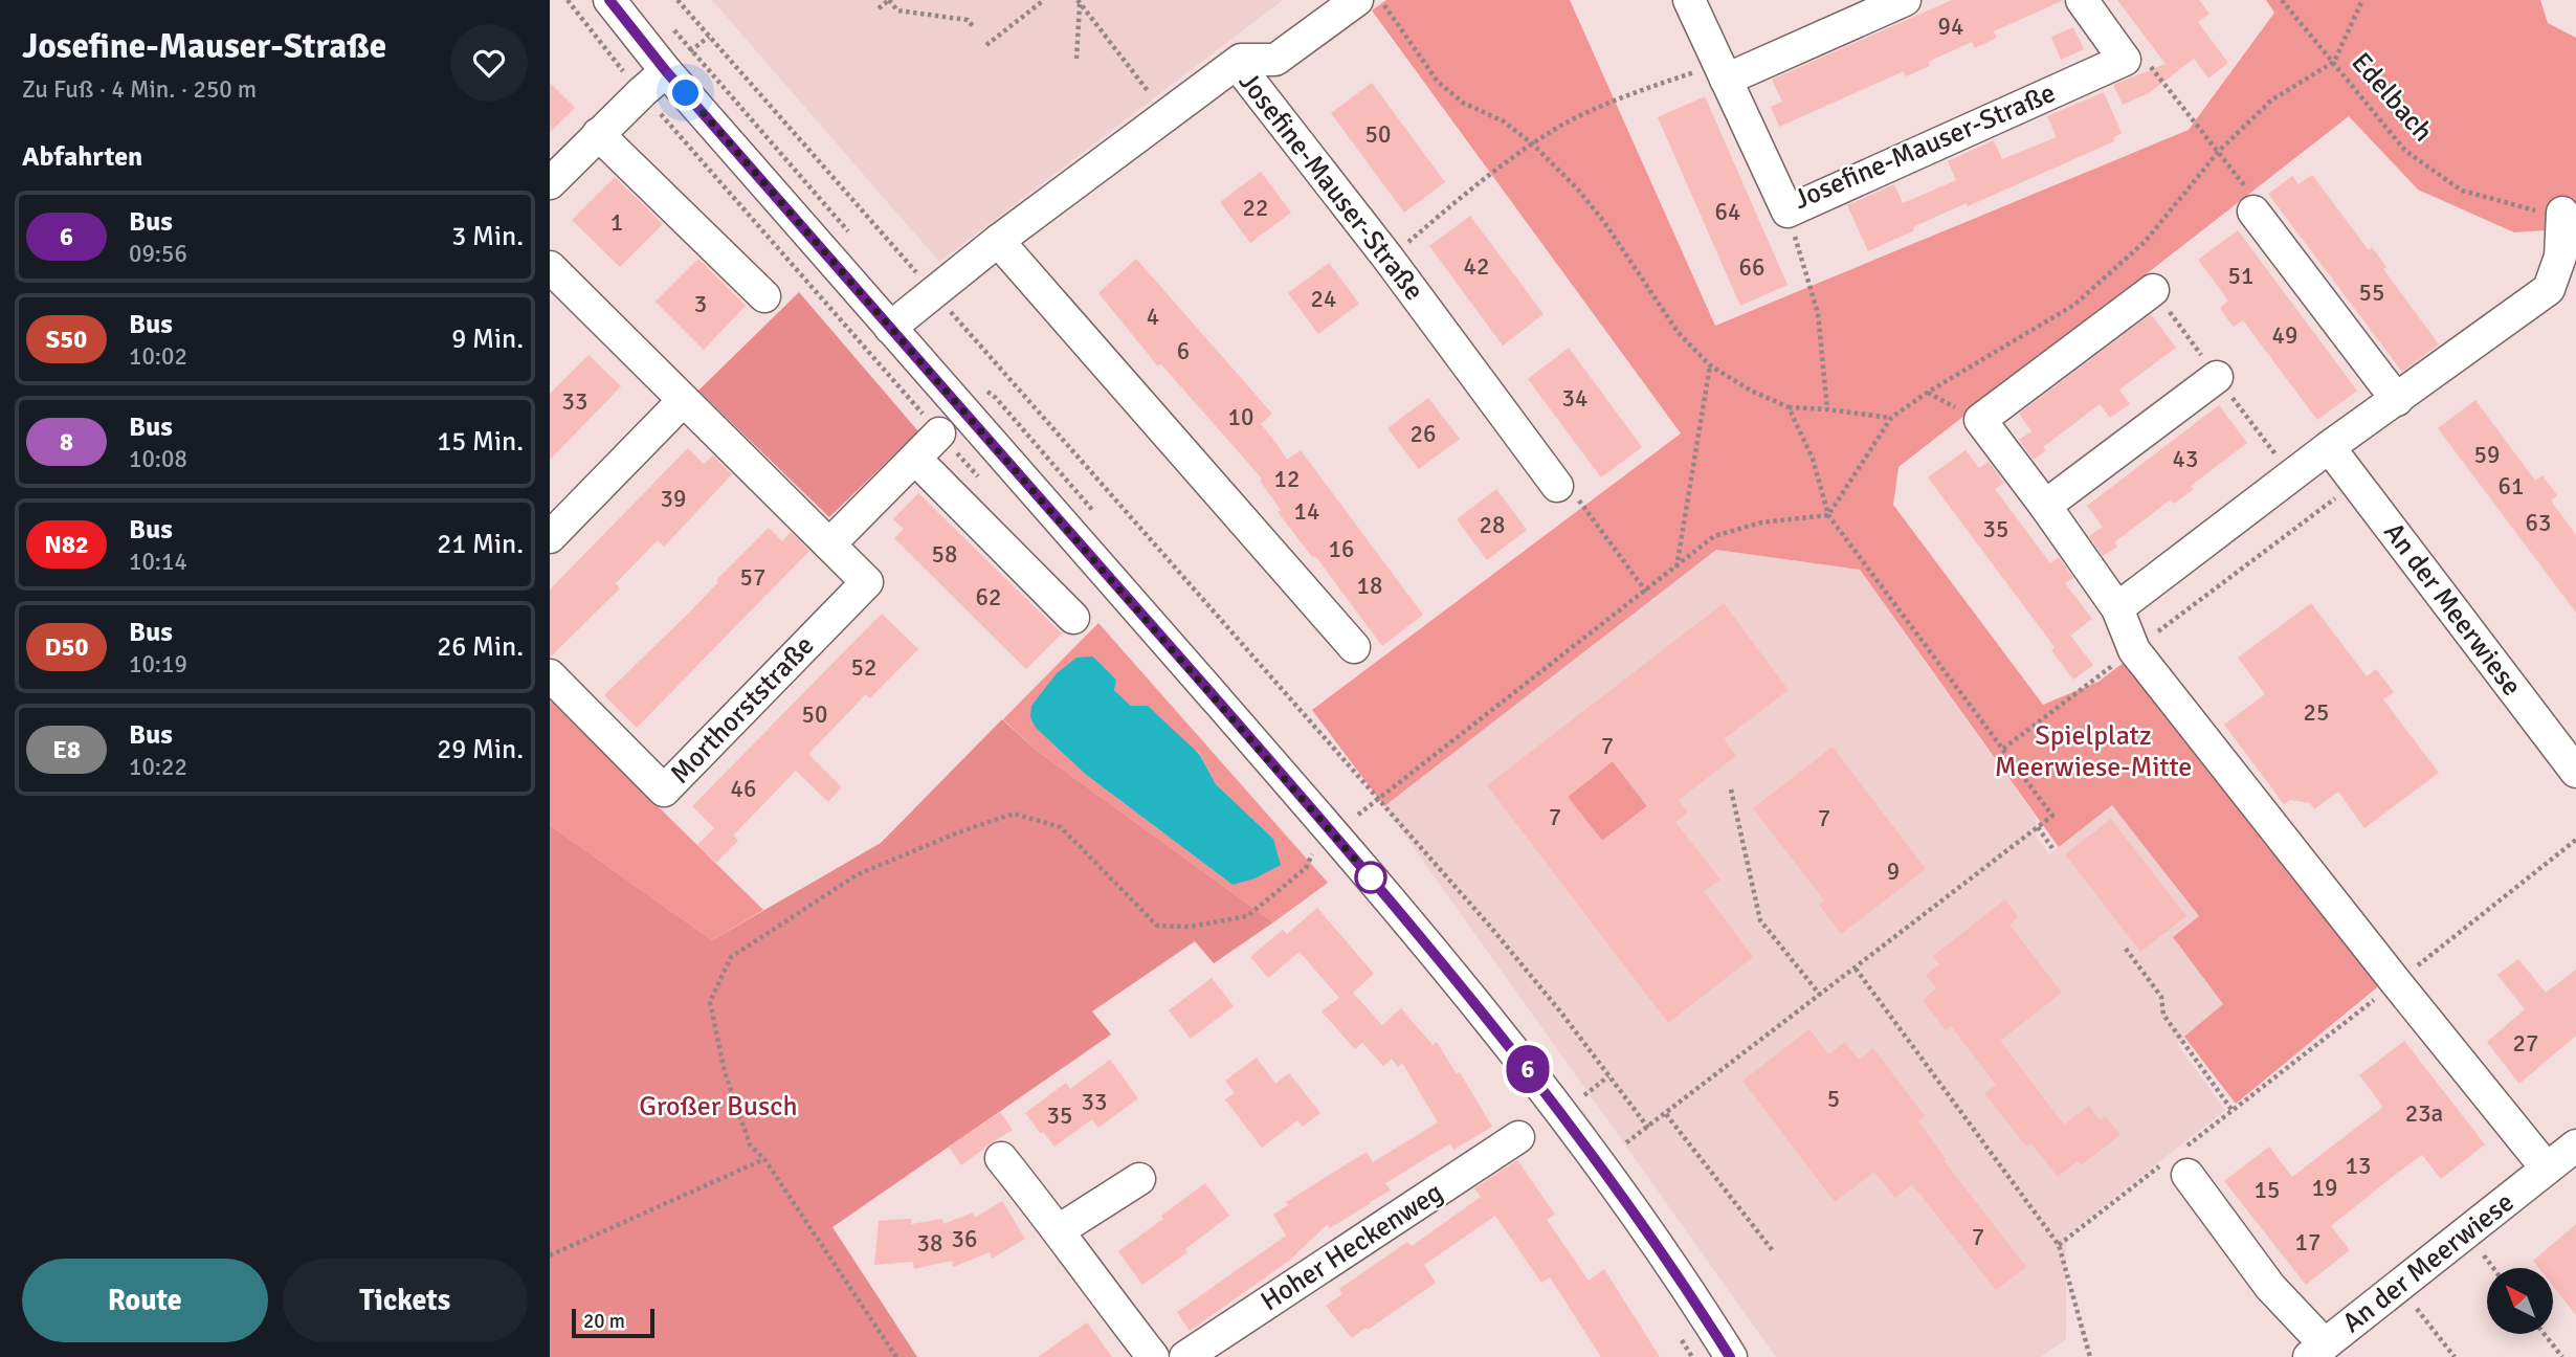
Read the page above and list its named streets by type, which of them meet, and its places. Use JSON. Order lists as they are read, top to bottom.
{
  "streets": {
    "street": [
      "Josefine-Mauser-Straße",
      "An der Meerwiese",
      "Morthorststraße",
      "Hoher Heckenweg"
    ],
    "path": ["Edelbach"]
  },
  "parks": ["Spielplatz Meerwiese-Mitte", "Großer Busch"],
  "lines": ["bus line 6"],
  "house_numbers": [
    "94",
    "50",
    "22",
    "64",
    "1",
    "42",
    "66",
    "51",
    "55",
    "24",
    "3",
    "4",
    "49",
    "6",
    "34",
    "33",
    "10",
    "26",
    "59",
    "43",
    "12",
    "61",
    "39",
    "14",
    "63",
    "28",
    "35",
    "16",
    "58",
    "57",
    "18",
    "62",
    "52",
    "25",
    "50",
    "7",
    "46",
    "7",
    "7",
    "9",
    "27",
    "5",
    "33",
    "23a",
    "35",
    "13",
    "19",
    "15",
    "7",
    "36",
    "17",
    "38"
  ],
  "scale_bar": "20 m",
  "north": "top left",
  "page": {
    "heading": [
      ["Josefine-Mauser-Straße", "Zu Fuß · 4 Min. · 250 m"],
      "Abfahrten"
    ],
    "on_map": "6",
    "list": [
      {
        "mark": "6",
        "name": "Bus",
        "note": "09:56",
        "value": "3 Min."
      },
      {
        "mark": "S50",
        "name": "Bus",
        "note": "10:02",
        "value": "9 Min."
      },
      {
        "mark": "8",
        "name": "Bus",
        "note": "10:08",
        "value": "15 Min."
      },
      {
        "mark": "N82",
        "name": "Bus",
        "note": "10:14",
        "value": "21 Min."
      },
      {
        "mark": "D50",
        "name": "Bus",
        "note": "10:19",
        "value": "26 Min."
      },
      {
        "mark": "E8",
        "name": "Bus",
        "note": "10:22",
        "value": "29 Min."
      }
    ],
    "buttons": ["Route", "Tickets"],
    "scale": "20 m"
  }
}
